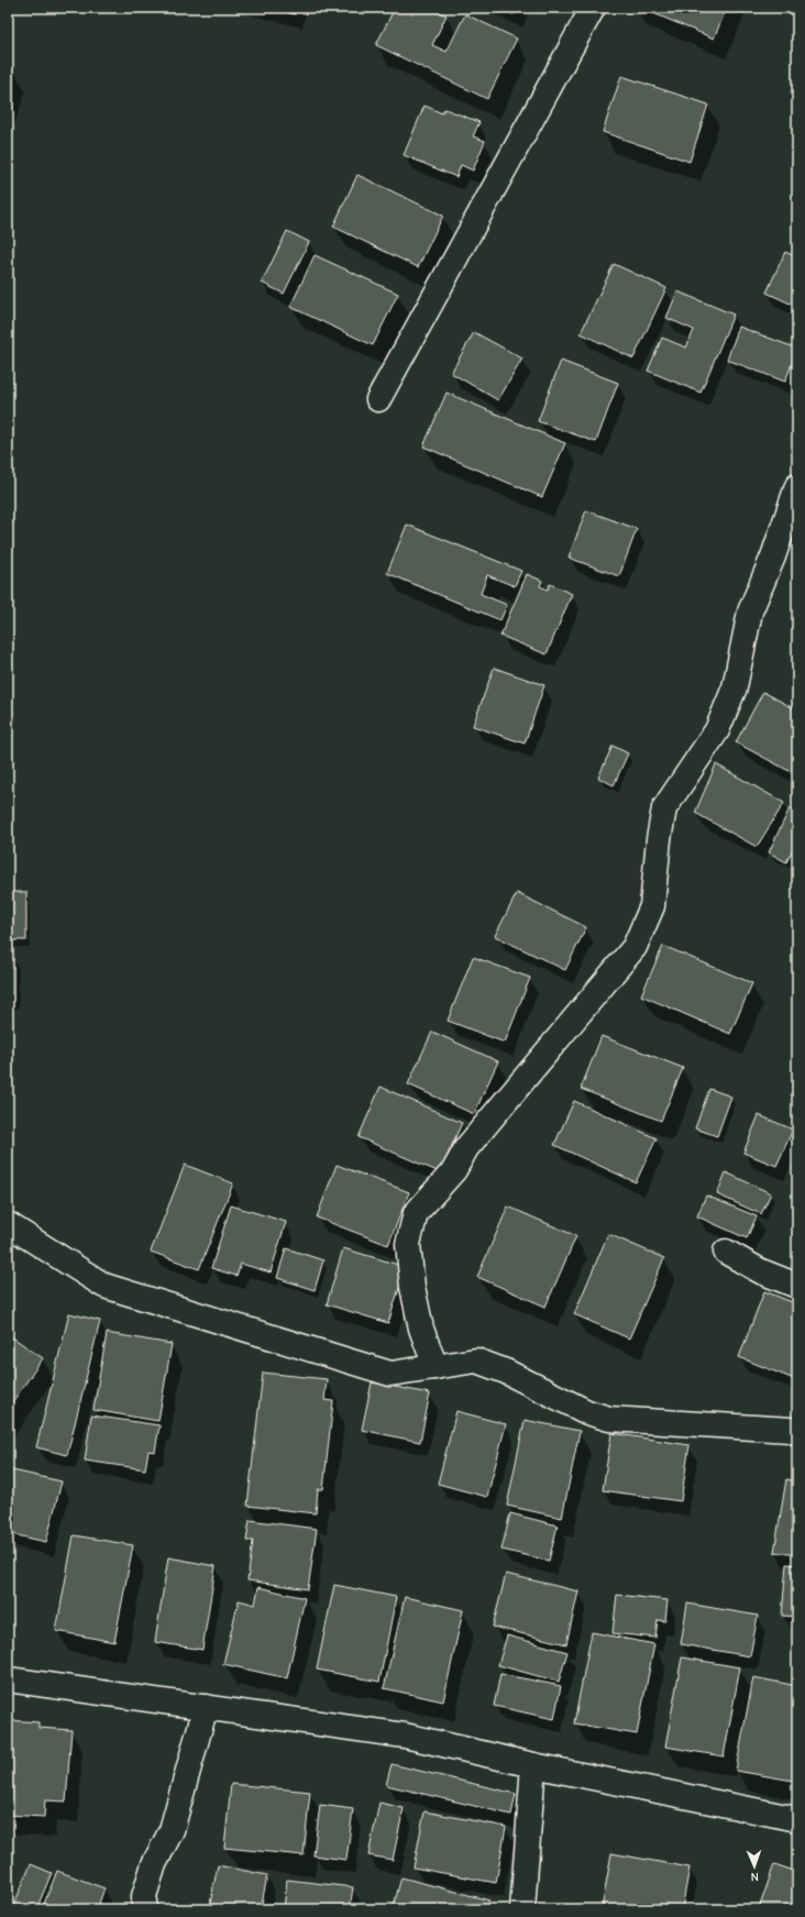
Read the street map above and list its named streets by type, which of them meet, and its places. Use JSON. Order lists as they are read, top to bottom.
{
  "north": "bottom"
}
